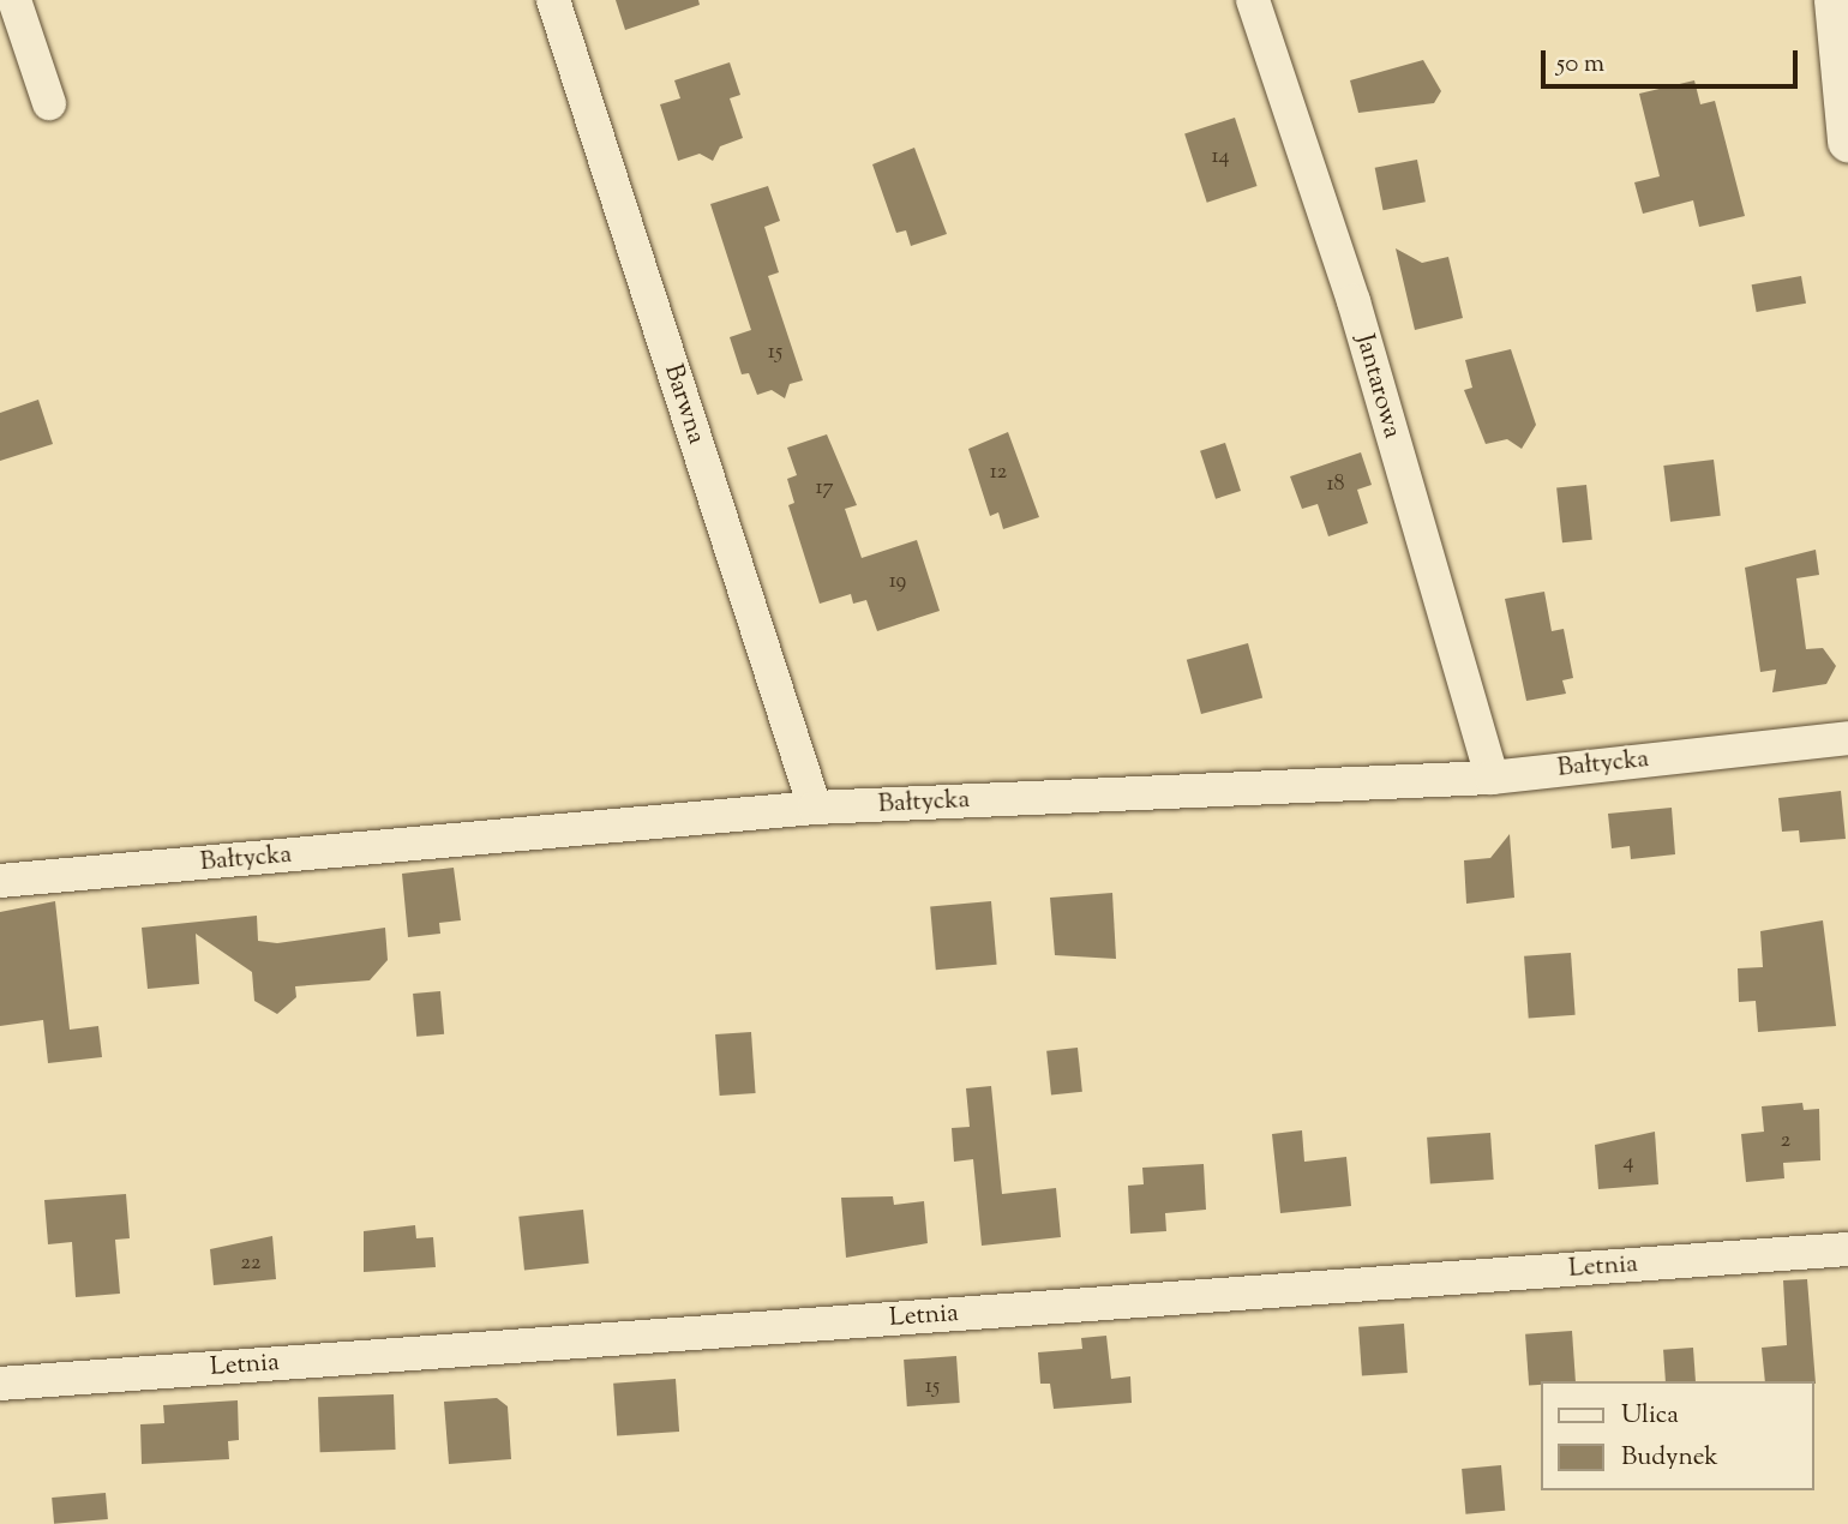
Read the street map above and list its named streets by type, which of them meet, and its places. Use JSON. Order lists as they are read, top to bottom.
{
  "streets": {
    "street": [
      "Jantarowa",
      "Barwna",
      "Bałtycka",
      "Letnia"
    ]
  },
  "crossings": [
    ["Jantarowa", "Bałtycka"],
    ["Barwna", "Bałtycka"]
  ],
  "house_numbers": [
    "14",
    "15",
    "12",
    "18",
    "17",
    "19",
    "2",
    "4",
    "22",
    "15"
  ],
  "legend": ["Ulica", "Budynek"],
  "scale_bar": "50 m"
}
